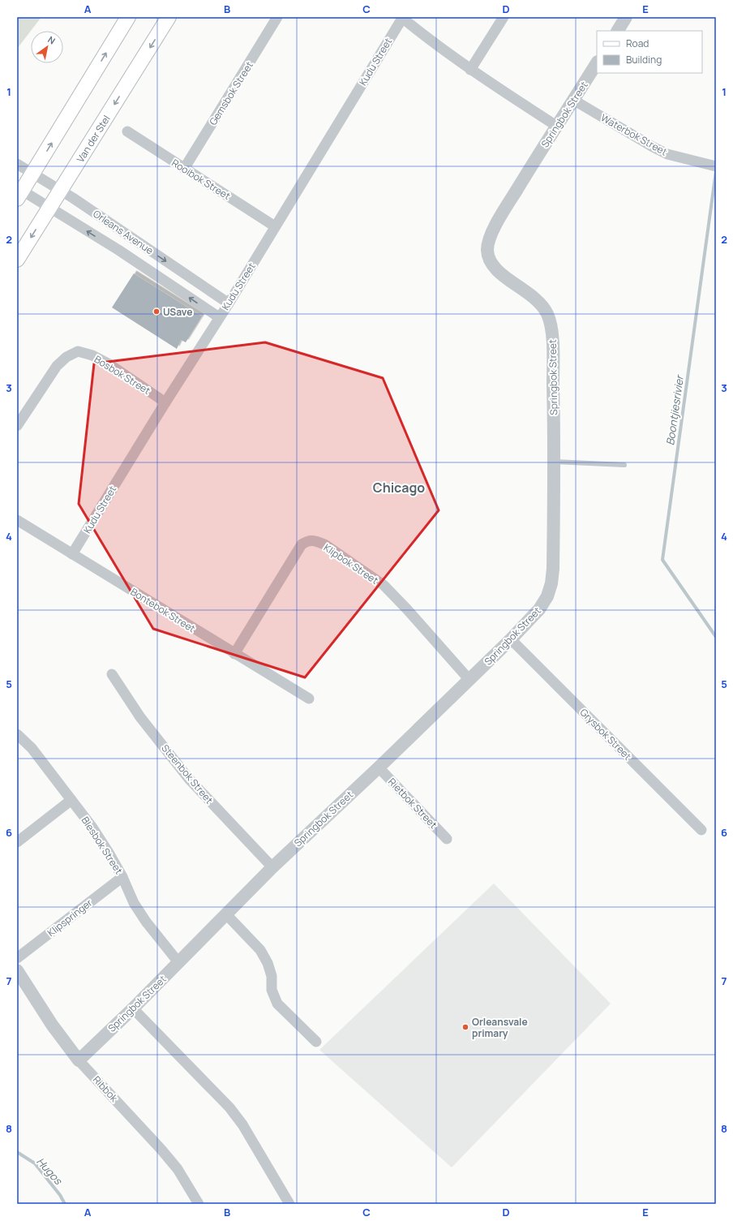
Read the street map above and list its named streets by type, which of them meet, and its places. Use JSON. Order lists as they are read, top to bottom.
{
  "streets": {
    "main road": ["Van der Stel"],
    "street": [
      "Kudu Street",
      "Gemsbok Street",
      "Springbok Street",
      "Waterbok Street",
      "Rooibok Street",
      "Orleans Avenue",
      "Bosbok Street",
      "Klipbok Street",
      "Bontebok Street",
      "Grysbok Street",
      "Steenbok Street",
      "Rietbok Street",
      "Blesbok Street",
      "Klipspringer",
      "Ribbok"
    ]
  },
  "crossings": [
    ["Kudu Street", "Rooibok Street"],
    ["Kudu Street", "Orleans Avenue"],
    ["Kudu Street", "Bosbok Street"],
    ["Kudu Street", "Bontebok Street"],
    ["Gemsbok Street", "Rooibok Street"],
    ["Springbok Street", "Waterbok Street"],
    ["Springbok Street", "Klipbok Street"],
    ["Springbok Street", "Grysbok Street"],
    ["Springbok Street", "Steenbok Street"],
    ["Springbok Street", "Rietbok Street"],
    ["Springbok Street", "Blesbok Street"],
    ["Springbok Street", "Ribbok"],
    ["Van der Stel", "Orleans Avenue"],
    ["Klipbok Street", "Bontebok Street"],
    ["Blesbok Street", "Klipspringer"]
  ],
  "districts": ["Chicago"],
  "water": ["Boontjiesrivier", "Hugos"],
  "places": ["USave", "Orleansvale primary"],
  "legend": ["Road", "Building"],
  "north": "top right",
  "grid": {
    "columns": [
      "A",
      "B",
      "C",
      "D",
      "E"
    ],
    "rows": [
      "1",
      "2",
      "3",
      "4",
      "5",
      "6",
      "7",
      "8"
    ]
  }
}
